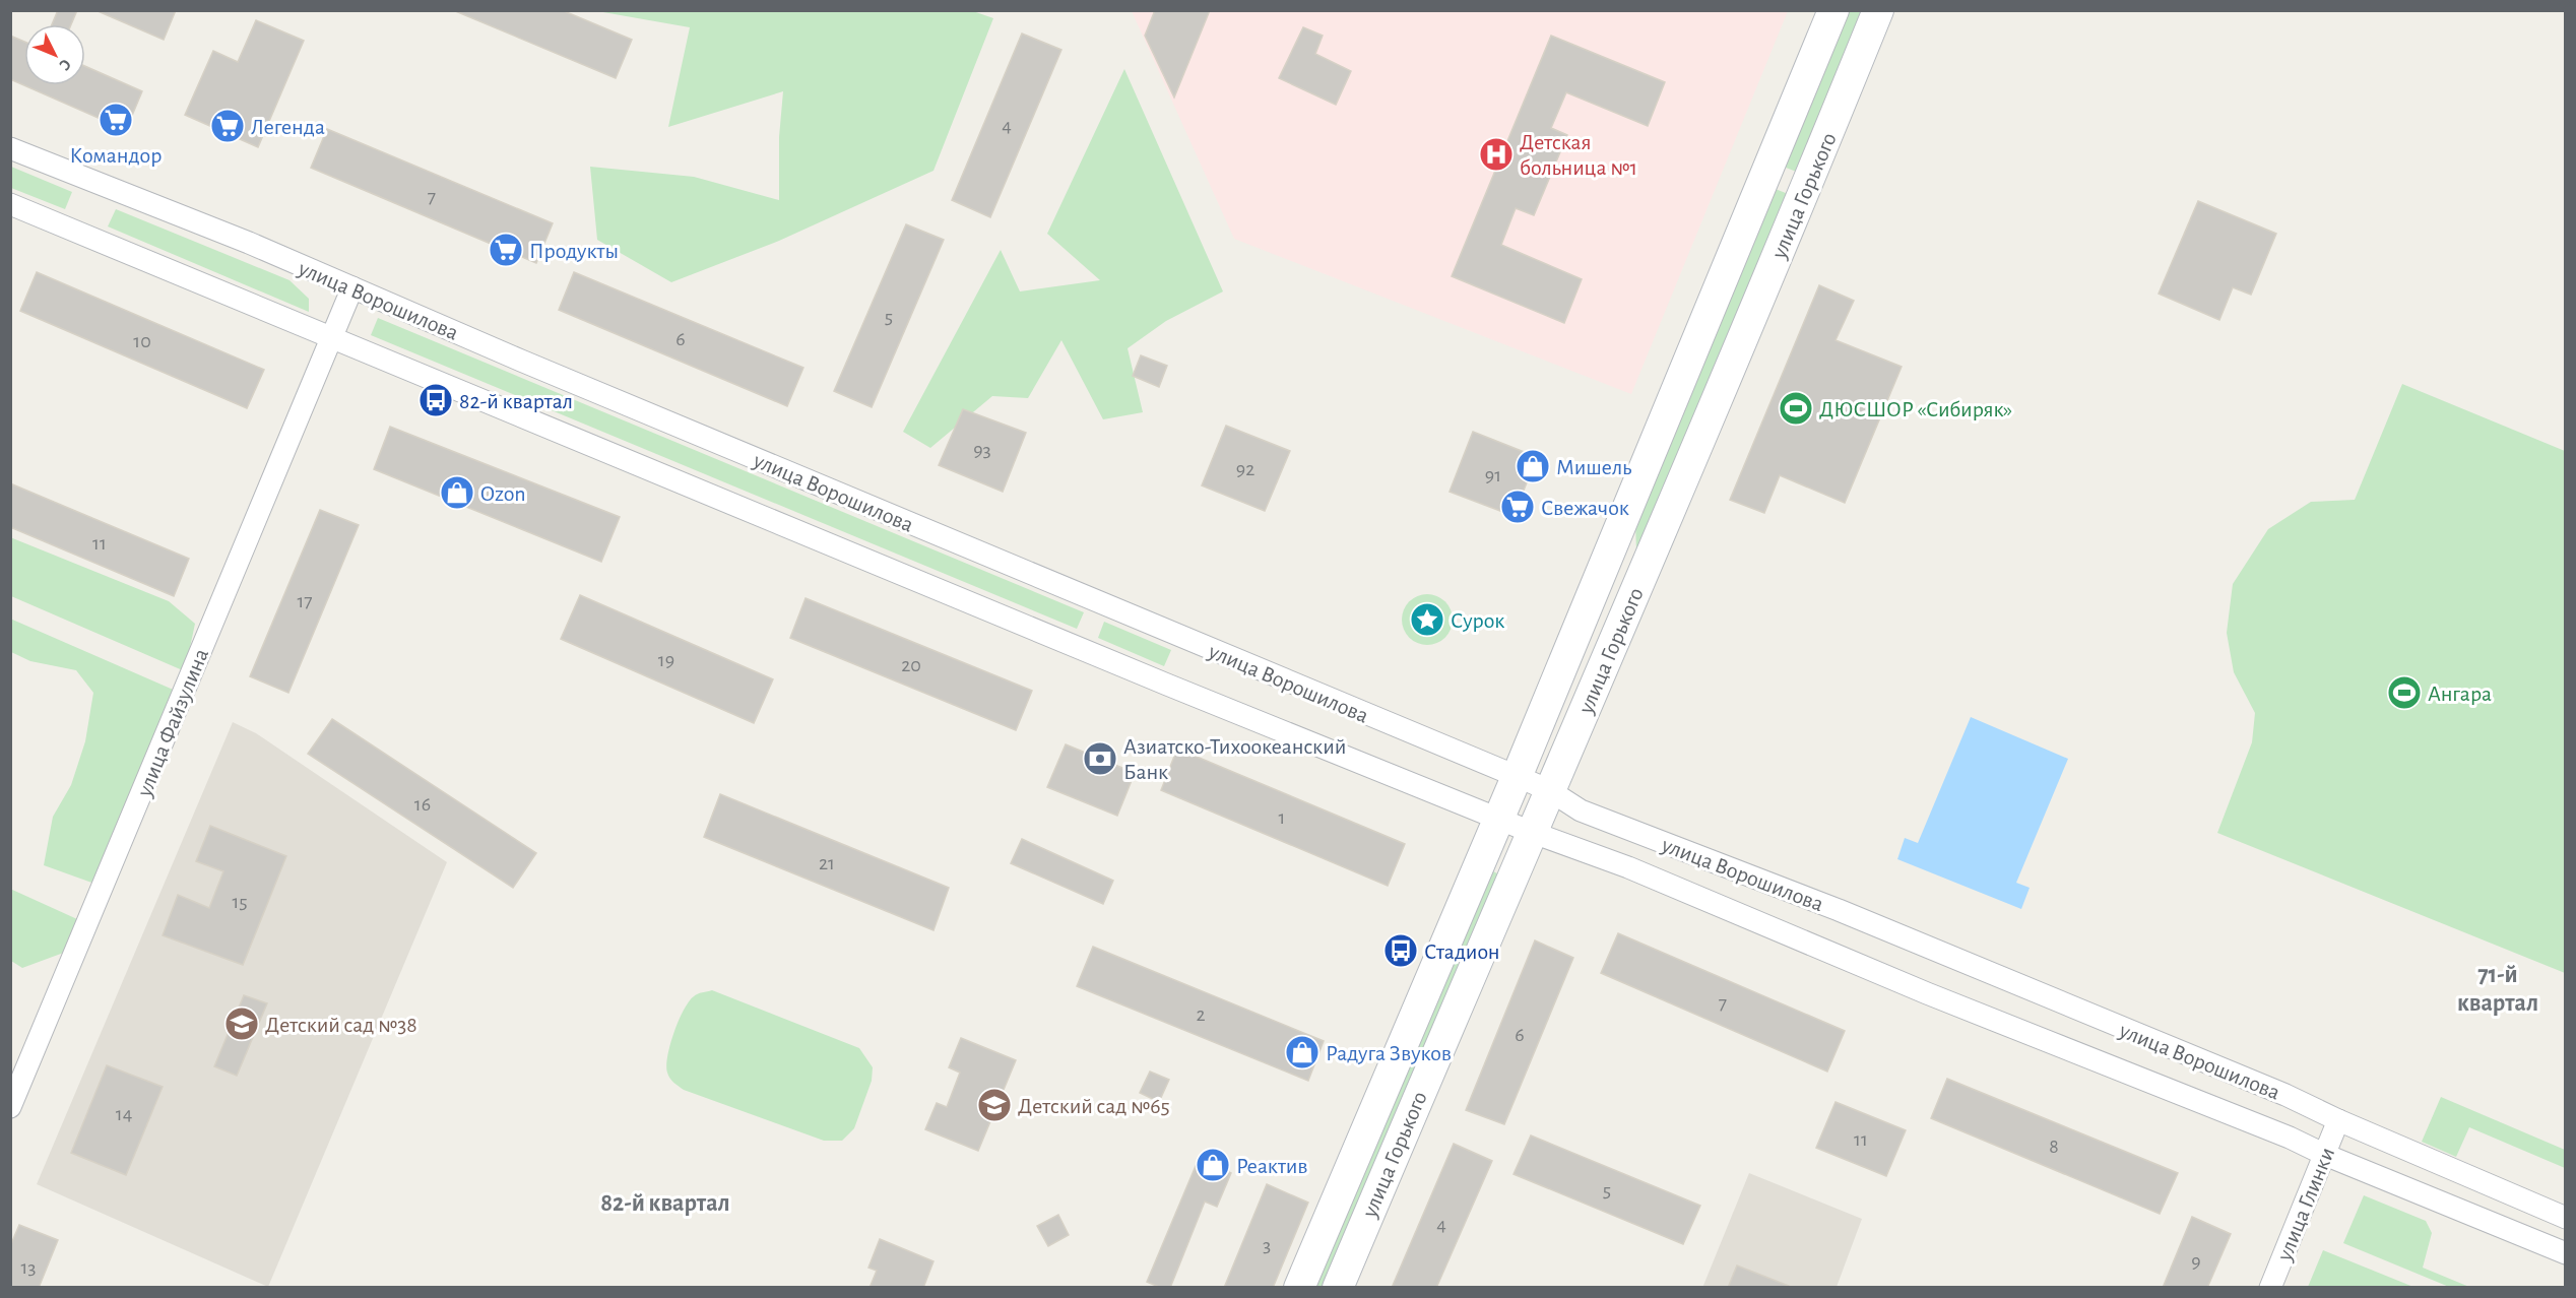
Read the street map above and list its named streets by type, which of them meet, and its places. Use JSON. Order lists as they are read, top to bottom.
{
  "streets": {
    "main road": ["улица Горького"],
    "street": ["улица Ворошилова", "улица Файзулина", "улица Глинки"]
  },
  "crossings": [
    ["улица Горького", "улица Ворошилова"],
    ["улица Ворошилова", "улица Файзулина"],
    ["улица Ворошилова", "улица Глинки"]
  ],
  "districts": ["71-й квартал", "82-й квартал"],
  "places": {
    "supermarket": [
      "Командор",
      "Легенда",
      "Продукты",
      "Свежачок"
    ],
    "hospital": ["Детская больница №1"],
    "bus stop": ["82-й квартал", "Стадион"],
    "sports": ["ДЮСШОР «Сибиряк»", "Ангара"],
    "shop": [
      "Мишель",
      "Ozon",
      "Радуга Звуков",
      "Реактив"
    ],
    "place": ["Сурок"],
    "bank": ["Азиатско-Тихоокеанский Банк"],
    "school or university": ["Детский сад №38", "Детский сад №65"]
  },
  "house_numbers": [
    "4",
    "7",
    "5",
    "6",
    "10",
    "93",
    "92",
    "91",
    "11",
    "17",
    "19",
    "20",
    "16",
    "1",
    "21",
    "15",
    "7",
    "2",
    "6",
    "14",
    "11",
    "8",
    "5",
    "4",
    "3",
    "9",
    "13"
  ],
  "north": "bottom right"
}
